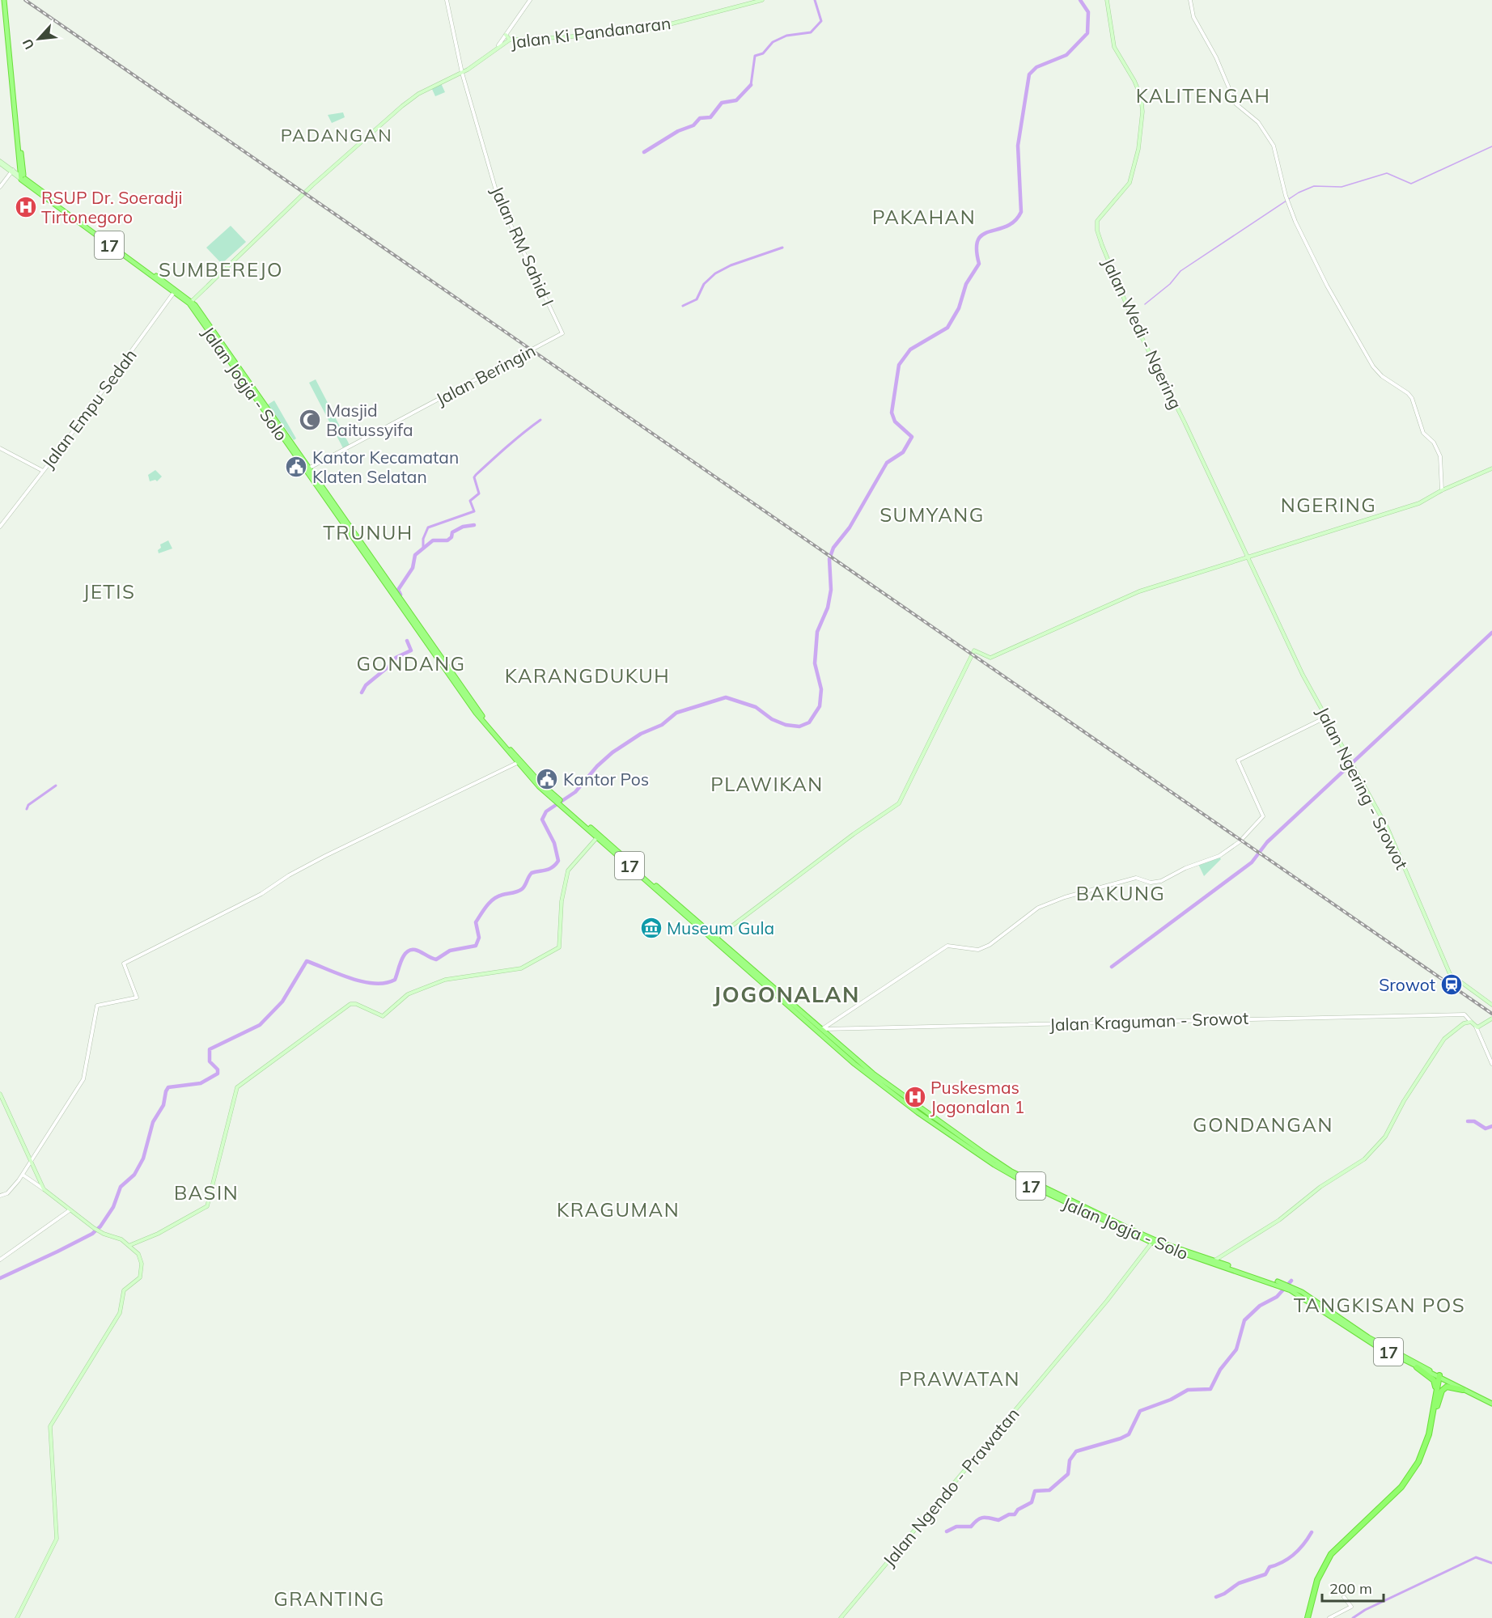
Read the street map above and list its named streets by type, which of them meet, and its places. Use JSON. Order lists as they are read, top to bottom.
{
  "streets": {
    "highway": ["17", "Jalan Jogja - Solo"],
    "main road": [
      "Jalan Ki Pandanaran",
      "Jalan Wedi - Ngering",
      "Jalan Ngering - Srowot",
      "Jalan Ngendo - Prawatan"
    ],
    "street": [
      "Jalan RM Sahid I",
      "Jalan Beringin",
      "Jalan Empu Sedah",
      "Jalan Kraguman - Srowot"
    ]
  },
  "crossings": [
    ["Jalan Ki Pandanaran", "Jalan RM Sahid I"],
    ["Jalan Ki Pandanaran", "Jalan Jogja - Solo"],
    ["Jalan RM Sahid I", "Jalan Beringin"],
    ["Jalan Wedi - Ngering", "Jalan Ngering - Srowot"],
    ["Jalan Beringin", "Jalan Jogja - Solo"],
    ["Jalan Jogja - Solo", "Jalan Empu Sedah"],
    ["Jalan Jogja - Solo", "Jalan Kraguman - Srowot"],
    ["Jalan Jogja - Solo", "Jalan Ngendo - Prawatan"]
  ],
  "districts": [
    "KALITENGAH",
    "PADANGAN",
    "PAKAHAN",
    "SUMBEREJO",
    "NGERING",
    "SUMYANG",
    "TRUNUH",
    "JETIS",
    "GONDANG",
    "KARANGDUKUH",
    "PLAWIKAN",
    "BAKUNG",
    "JOGONALAN",
    "GONDANGAN",
    "BASIN",
    "KRAGUMAN",
    "TANGKISAN POS",
    "PRAWATAN",
    "GRANTING"
  ],
  "places": {
    "hospital": ["RSUP Dr. Soeradji Tirtonegoro", "Puskesmas Jogonalan 1"],
    "mosque": ["Masjid Baitussyifa"],
    "public building": ["Kantor Kecamatan Klaten Selatan", "Kantor Pos"],
    "museum": ["Museum Gula"],
    "station": ["Srowot"]
  },
  "scale_bar": "200 m",
  "north": "bottom left"
}
